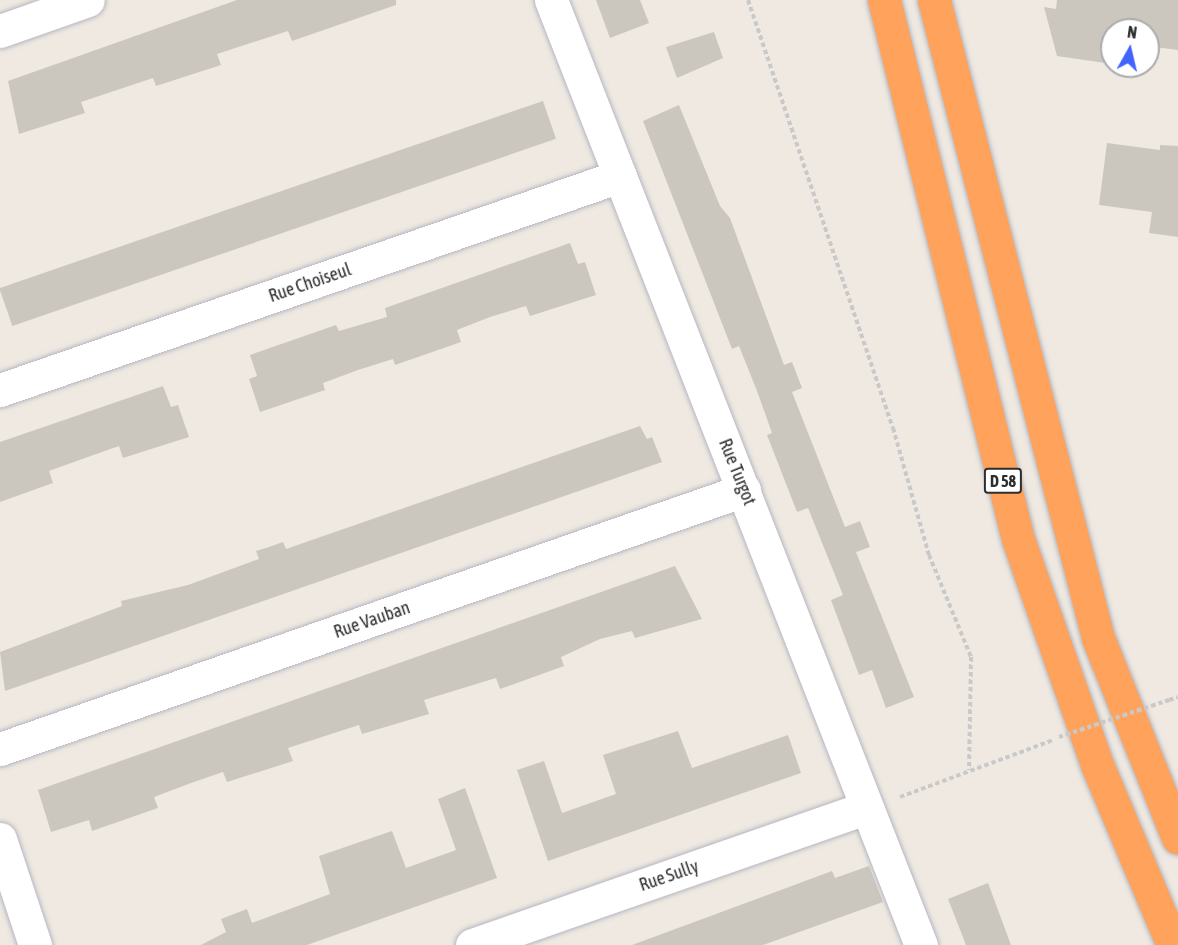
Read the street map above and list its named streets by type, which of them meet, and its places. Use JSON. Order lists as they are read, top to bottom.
{
  "streets": {
    "highway": ["D 58"],
    "street": [
      "Rue Choiseul",
      "Rue Turgot",
      "Rue Vauban",
      "Rue Sully"
    ]
  },
  "crossings": [
    ["Rue Choiseul", "Rue Turgot"],
    ["Rue Turgot", "Rue Vauban"],
    ["Rue Turgot", "Rue Sully"]
  ],
  "north": "top"
}
